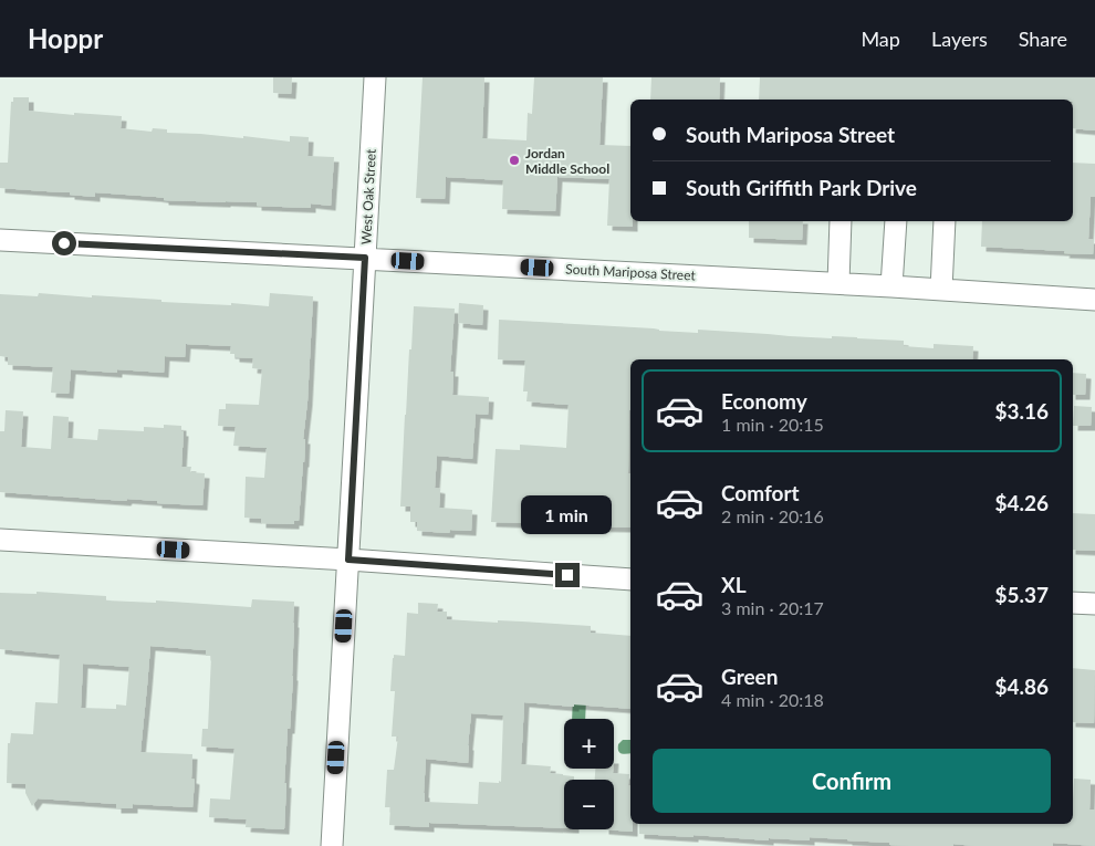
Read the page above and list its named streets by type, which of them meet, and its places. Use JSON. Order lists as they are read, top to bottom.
{
  "streets": {
    "street": ["West Oak Street", "South Mariposa Street"]
  },
  "crossings": [
    ["West Oak Street", "South Mariposa Street"]
  ],
  "places": ["Jordan Middle School"],
  "page": {
    "header": "Hoppr",
    "nav": ["Map", "Layers", "Share"],
    "banner": ["South Mariposa Street", "South Griffith Park Drive"],
    "list": [
      {
        "name": "Economy",
        "note": "1 min · 20:15",
        "value": "$3.16"
      },
      {
        "name": "Comfort",
        "note": "2 min · 20:16",
        "value": "$4.26"
      },
      {
        "name": "XL",
        "note": "3 min · 20:17",
        "value": "$5.37"
      },
      {
        "name": "Green",
        "note": "4 min · 20:18",
        "value": "$4.86"
      }
    ],
    "bubble": "1 min",
    "map_buttons": ["+", "−"],
    "buttons": "Confirm"
  }
}
